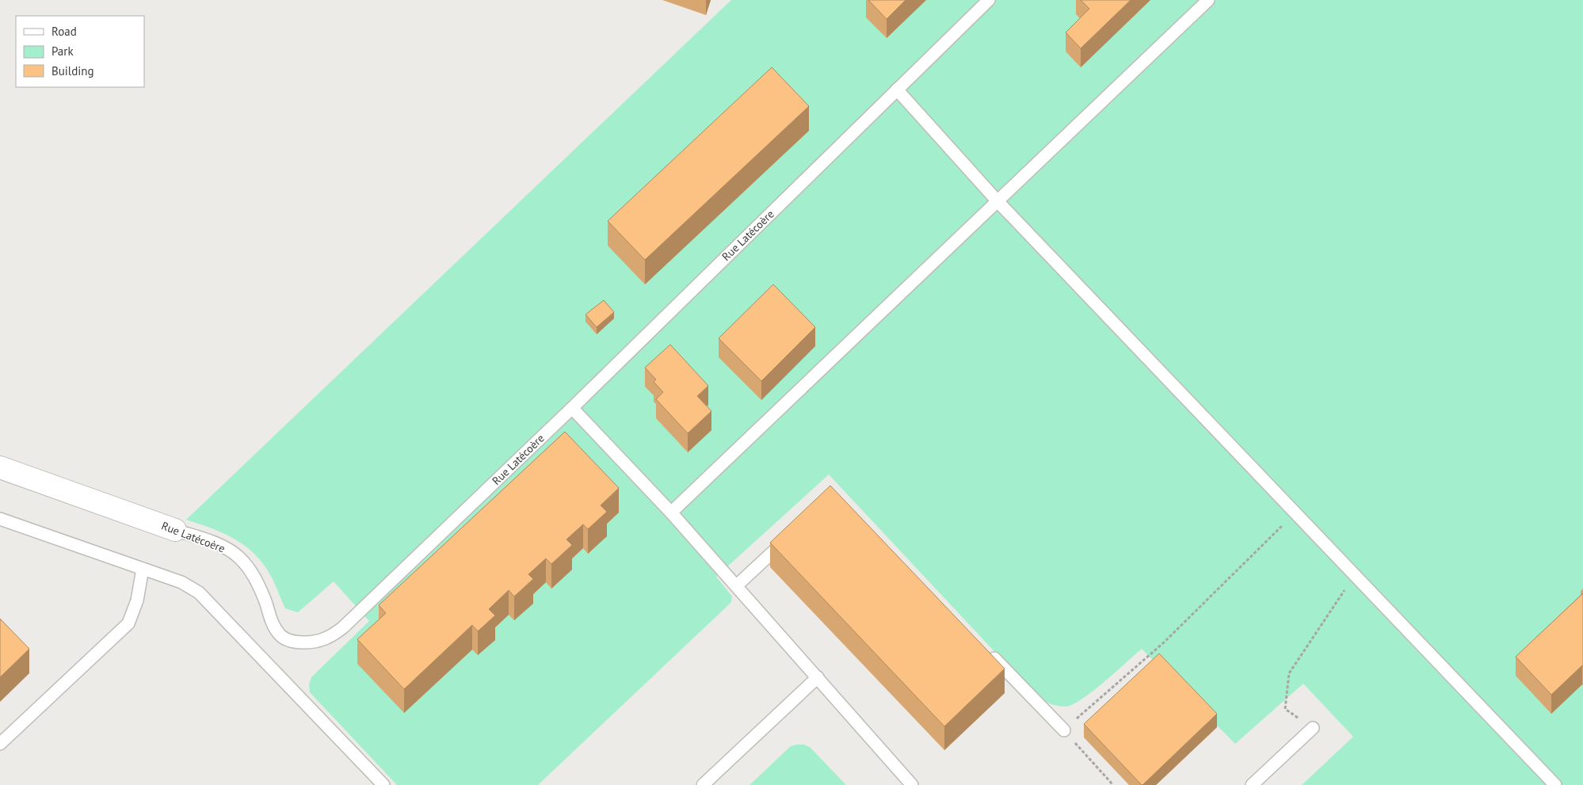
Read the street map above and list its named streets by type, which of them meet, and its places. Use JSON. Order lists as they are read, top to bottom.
{
  "streets": {
    "street": ["Rue Latécoère"]
  },
  "legend": ["Road", "Park", "Building"]
}
